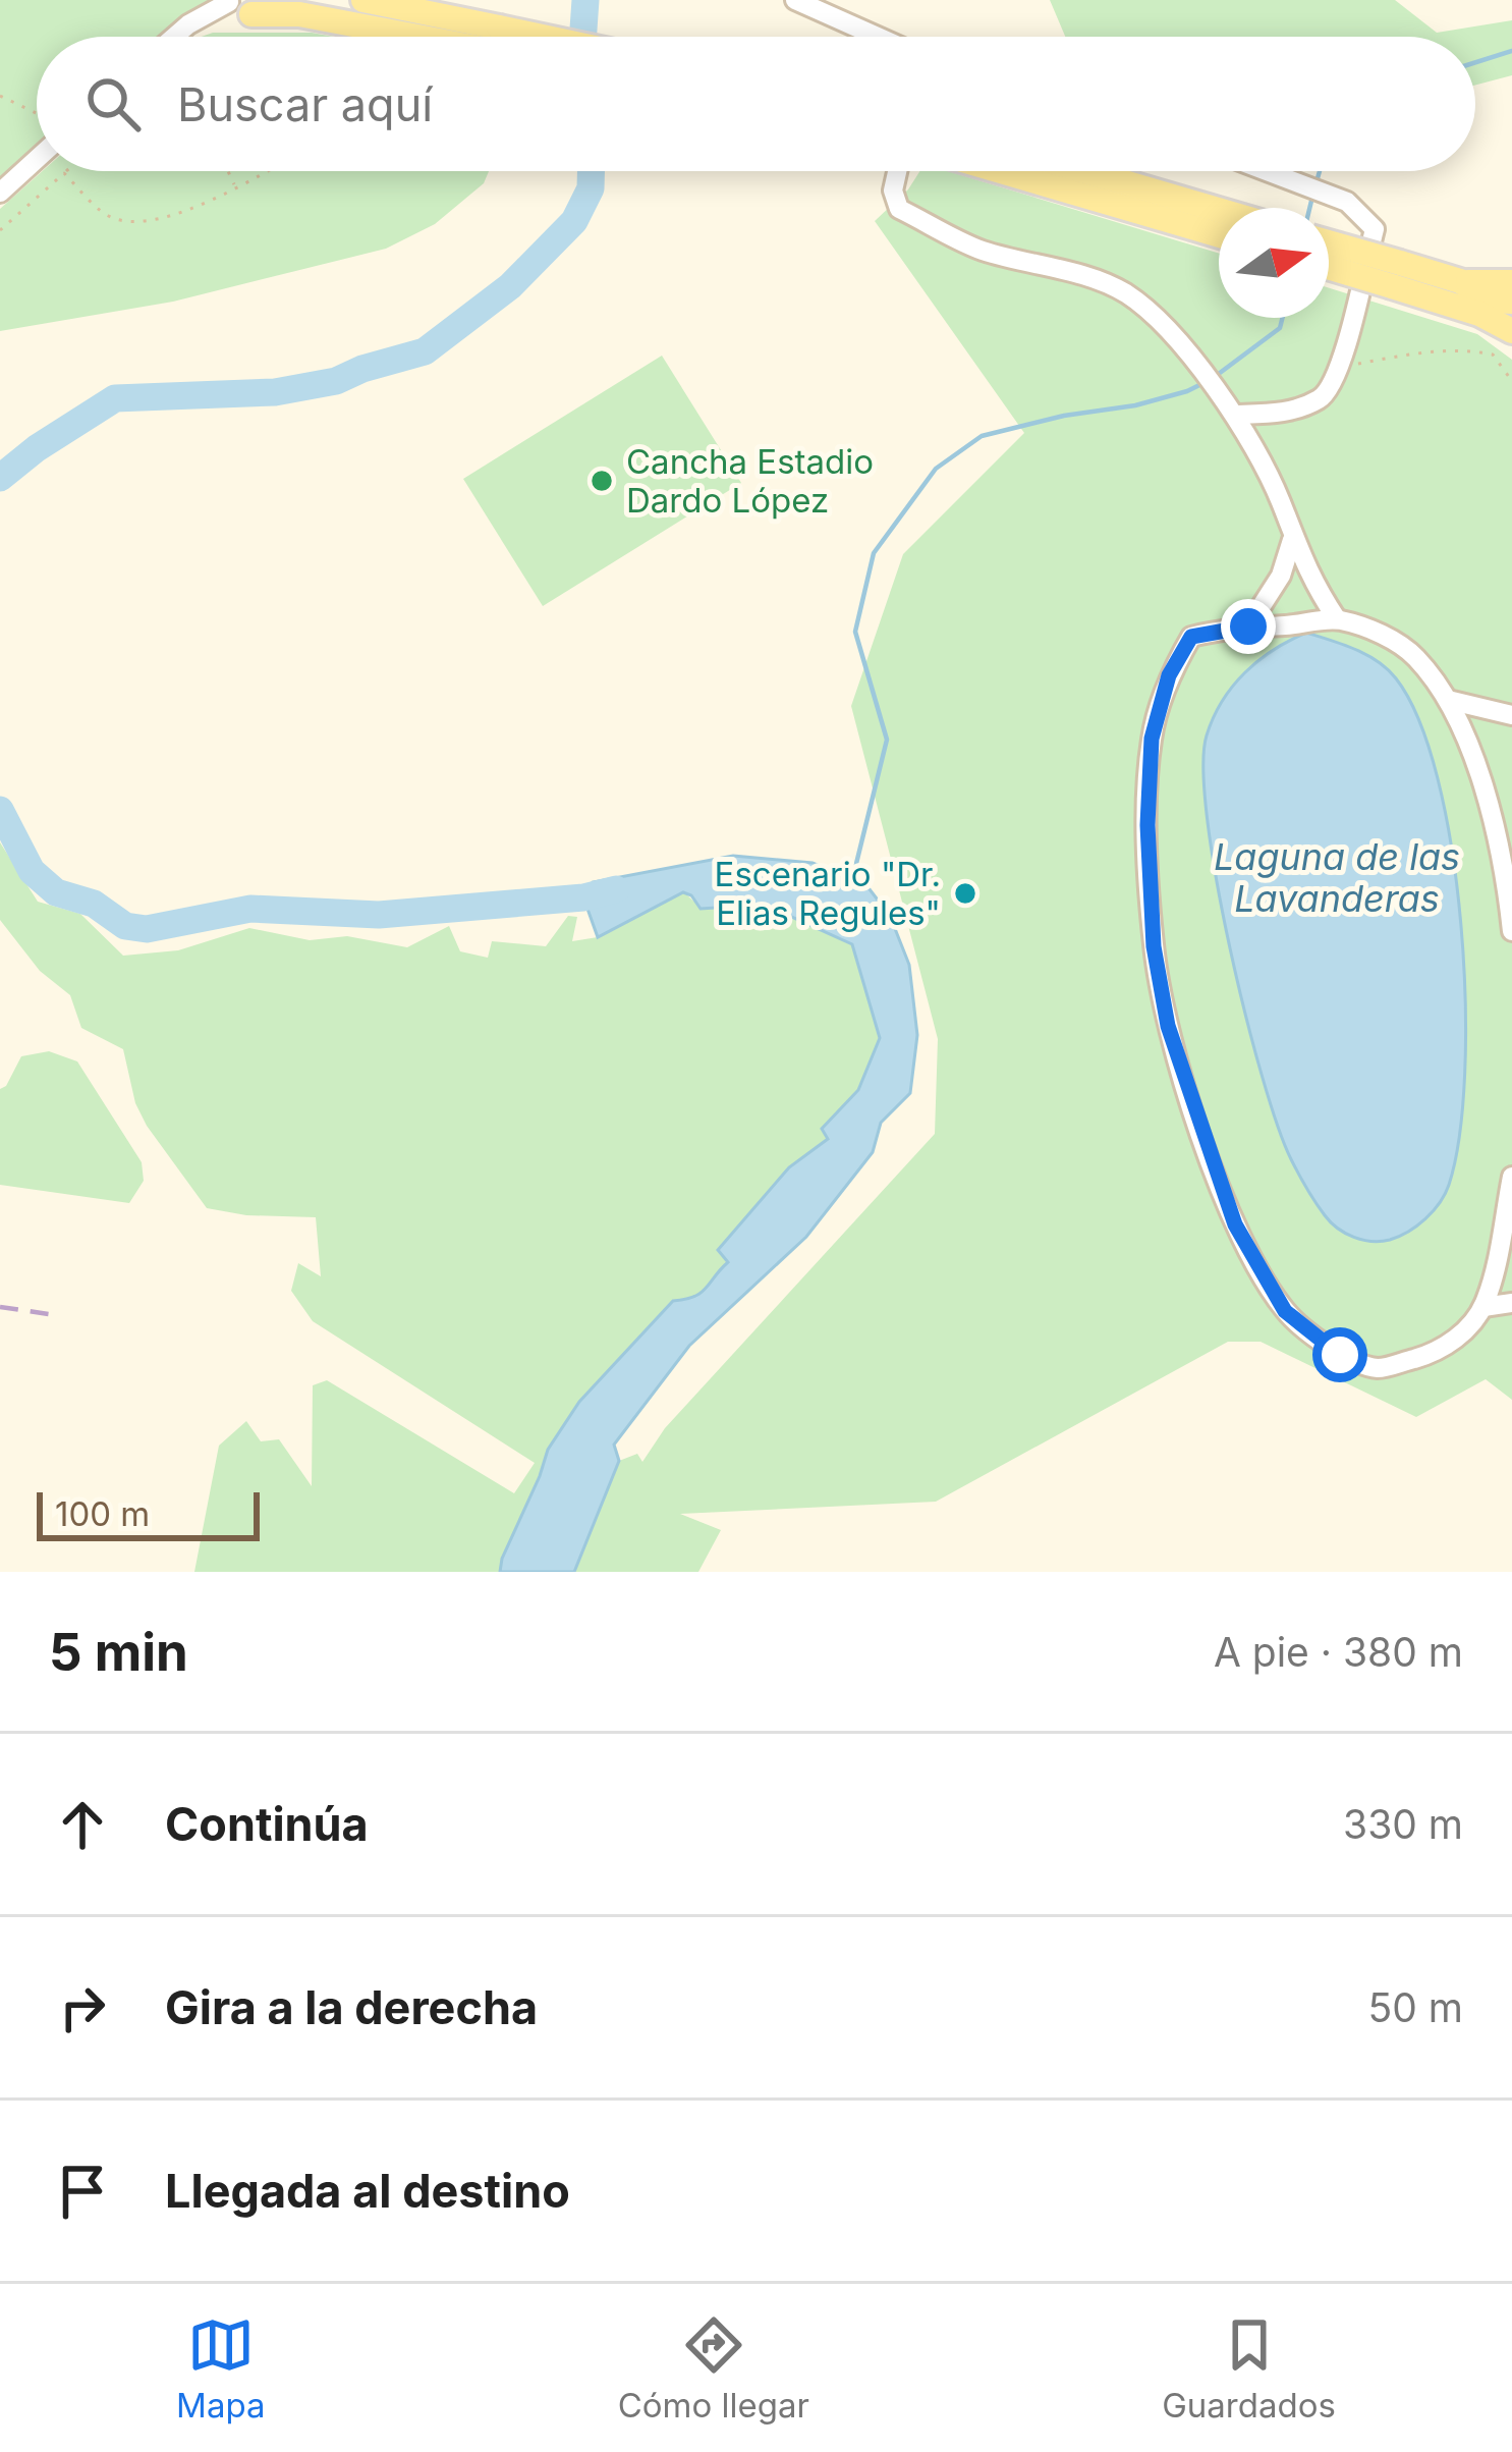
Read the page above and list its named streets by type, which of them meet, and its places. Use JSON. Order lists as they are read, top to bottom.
{
  "water": ["Laguna de las Lavanderas"],
  "places": ["Cancha Estadio Dardo López", "Escenario \"Dr. Elias Regules\""],
  "scale_bar": "100 m",
  "north": "right",
  "page": {
    "search": "Buscar aquí",
    "scale": "100 m",
    "heading": ["5 min", "A pie · 380 m"],
    "list": [
      ["Continúa", "330 m"],
      ["Gira a la derecha", "50 m"],
      "Llegada al destino"
    ],
    "nav": ["Mapa", "Cómo llegar", "Guardados"]
  }
}
